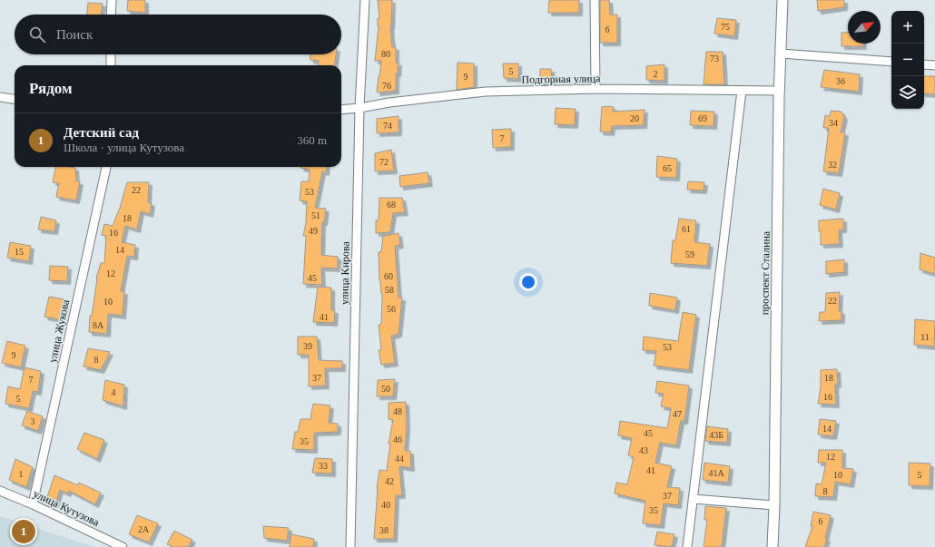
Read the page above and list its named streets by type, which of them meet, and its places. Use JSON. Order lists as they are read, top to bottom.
{
  "streets": {
    "street": [
      "Подгорная улица",
      "улица Кирова",
      "проспект Сталина",
      "улица Жукова",
      "улица Кутузова"
    ]
  },
  "crossings": [
    ["Подгорная улица", "улица Кирова"],
    ["Подгорная улица", "проспект Сталина"],
    ["улица Жукова", "улица Кутузова"]
  ],
  "house_numbers": [
    "75",
    "6",
    "80",
    "73",
    "5",
    "2",
    "9",
    "36",
    "76",
    "20",
    "69",
    "34",
    "74",
    "7",
    "72",
    "32",
    "65",
    "22",
    "53",
    "68",
    "51",
    "18",
    "61",
    "49",
    "16",
    "14",
    "15",
    "59",
    "12",
    "60",
    "45",
    "58",
    "22",
    "10",
    "56",
    "41",
    "8А",
    "11",
    "39",
    "53",
    "9",
    "8",
    "37",
    "18",
    "7",
    "50",
    "4",
    "16",
    "5",
    "48",
    "47",
    "3",
    "14",
    "45",
    "43Б",
    "46",
    "35",
    "43",
    "12",
    "44",
    "33",
    "41",
    "41А",
    "1",
    "10",
    "5",
    "42",
    "8",
    "37",
    "40",
    "35",
    "6",
    "2А",
    "38"
  ],
  "north": "top right",
  "page": {
    "map_buttons": ["+", "−"],
    "search": "Поиск",
    "heading": "Рядом",
    "list": [
      {
        "mark": "1",
        "name": "Детский сад",
        "note": "Школа · улица Кутузова",
        "value": "360 m"
      }
    ],
    "pins": "1"
  }
}
